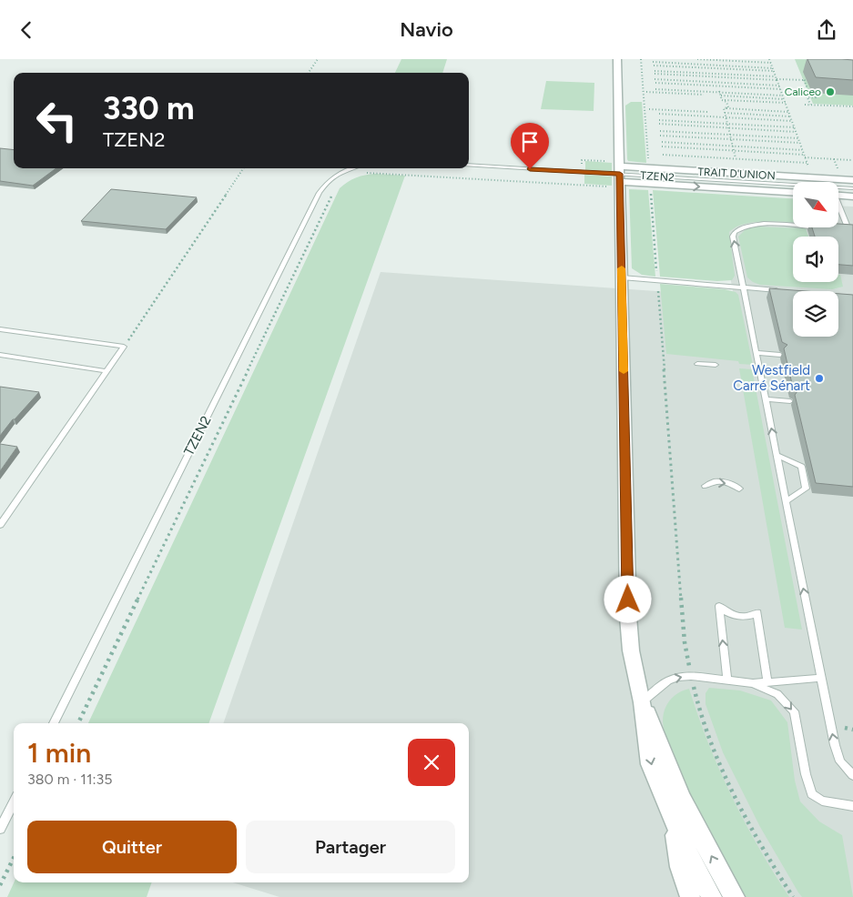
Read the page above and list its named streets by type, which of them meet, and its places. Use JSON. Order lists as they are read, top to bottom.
{
  "streets": {
    "street": ["TRAIT D'UNION"],
    "lane": ["TZEN2"]
  },
  "crossings": [
    ["TRAIT D'UNION", "TZEN2"]
  ],
  "places": ["Caliceo", "Westfield Carré Sénart"],
  "north": "bottom right",
  "page": {
    "header": "Navio",
    "turn": ["330 m", "TZEN2"],
    "heading": ["1 min", "380 m · 11:35"],
    "buttons": ["Quitter", "Partager"]
  }
}
